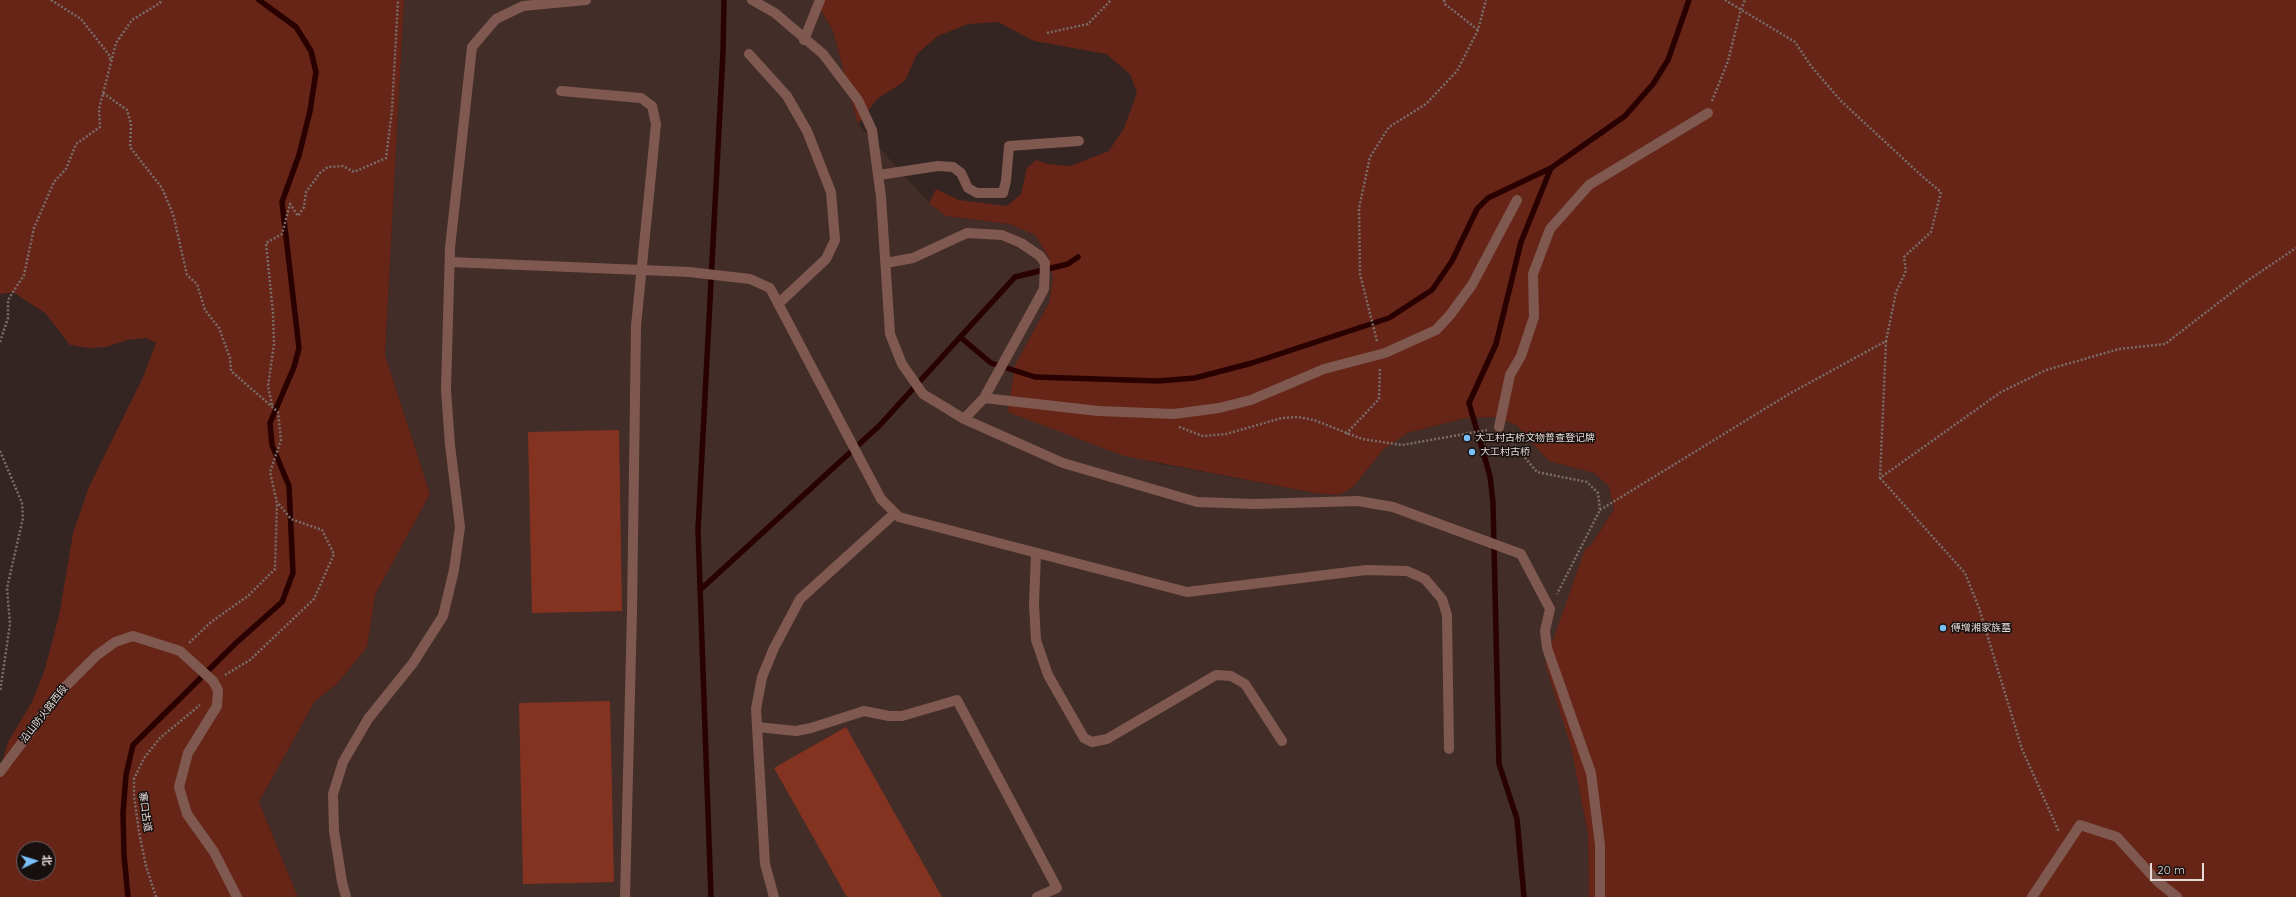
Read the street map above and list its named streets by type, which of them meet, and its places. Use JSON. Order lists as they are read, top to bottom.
{
  "streets": {
    "street": ["沿山防火路西段"],
    "path": ["寨口古道"]
  },
  "crossings": [
    ["沿山防火路西段", "寨口古道"]
  ],
  "places": ["大工村古桥文物普查登记牌", "大工村古桥", "傅增湘家族墓"],
  "scale_bar": "20 m",
  "north": "right"
}
